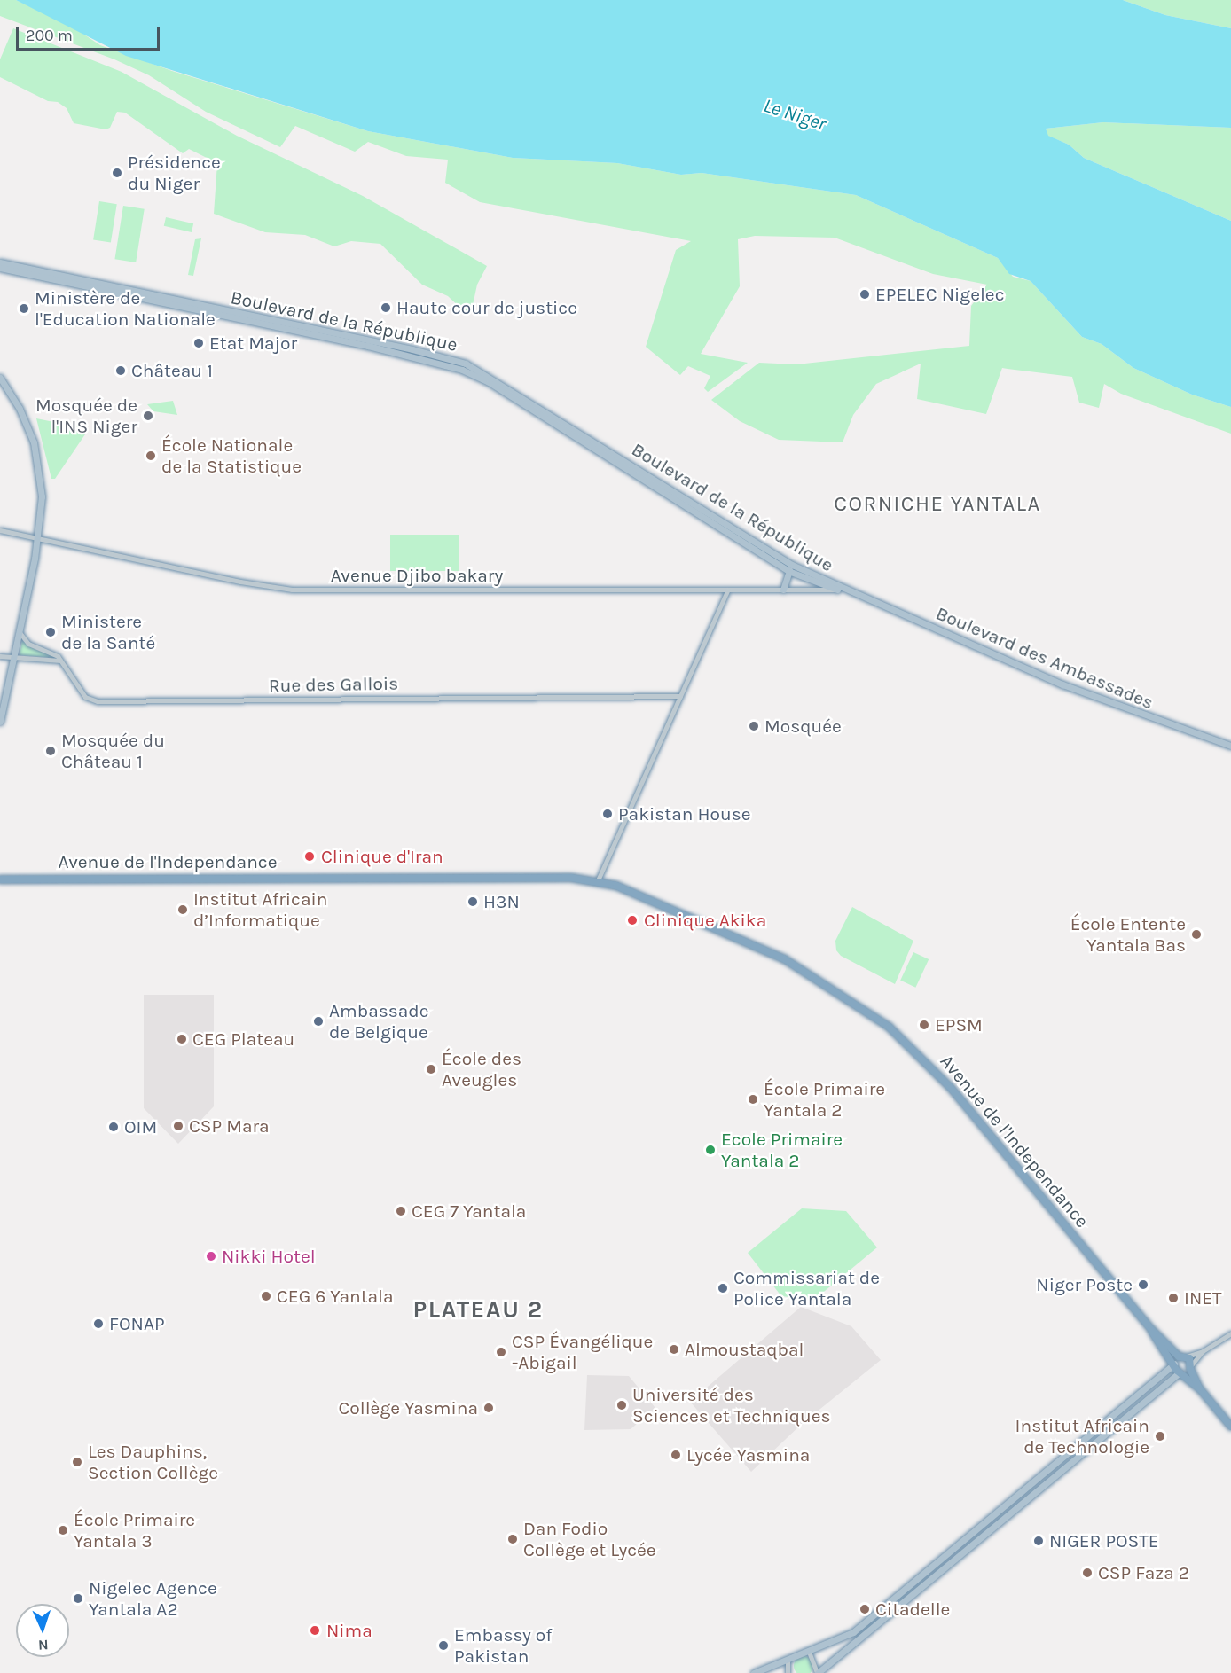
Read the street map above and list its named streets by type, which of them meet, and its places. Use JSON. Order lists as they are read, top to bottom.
{
  "streets": {
    "highway": ["Avenue de l'Independance"],
    "main road": ["Boulevard de la République", "Boulevard des Ambassades"],
    "street": ["Avenue Djibo bakary", "Rue des Gallois"]
  },
  "crossings": [
    ["Boulevard de la République", "Avenue Djibo bakary"],
    ["Boulevard de la République", "Boulevard des Ambassades"]
  ],
  "districts": ["CORNICHE YANTALA", "PLATEAU 2"],
  "water": ["Le Niger"],
  "places": [
    "Présidence du Niger",
    "EPELEC Nigelec",
    "Haute cour de justice",
    "Ministère de l'Education Nationale",
    "Etat Major",
    "Château 1",
    "Mosquée de l'INS Niger",
    "École Nationale de la Statistique",
    "Ministere de la Santé",
    "Mosquée",
    "Mosquée du Château 1",
    "Pakistan House",
    "Clinique d'Iran",
    "H3N",
    "Institut Africain d’Informatique",
    "Clinique Akika",
    "École Entente Yantala Bas",
    "Ambassade de Belgique",
    "EPSM",
    "CEG Plateau",
    "École des Aveugles",
    "École Primaire Yantala 2",
    "CSP Mara",
    "OIM",
    "Ecole Primaire Yantala 2",
    "CEG 7 Yantala",
    "Nikki Hotel",
    "Niger Poste",
    "Commissariat de Police Yantala",
    "CEG 6 Yantala",
    "INET",
    "FONAP",
    "Almoustaqbal",
    "CSP Évangélique -Abigail",
    "Université des Sciences et Techniques",
    "Collège Yasmina",
    "Institut Africain de Technologie",
    "Lycée Yasmina",
    "Les Dauphins, Section Collège",
    "École Primaire Yantala 3",
    "Dan Fodio Collège et Lycée",
    "NIGER POSTE",
    "CSP Faza 2",
    "Nigelec Agence Yantala A2",
    "Citadelle",
    "Nima",
    "Embassy of Pakistan"
  ],
  "scale_bar": "200 m",
  "north": "bottom"
}
